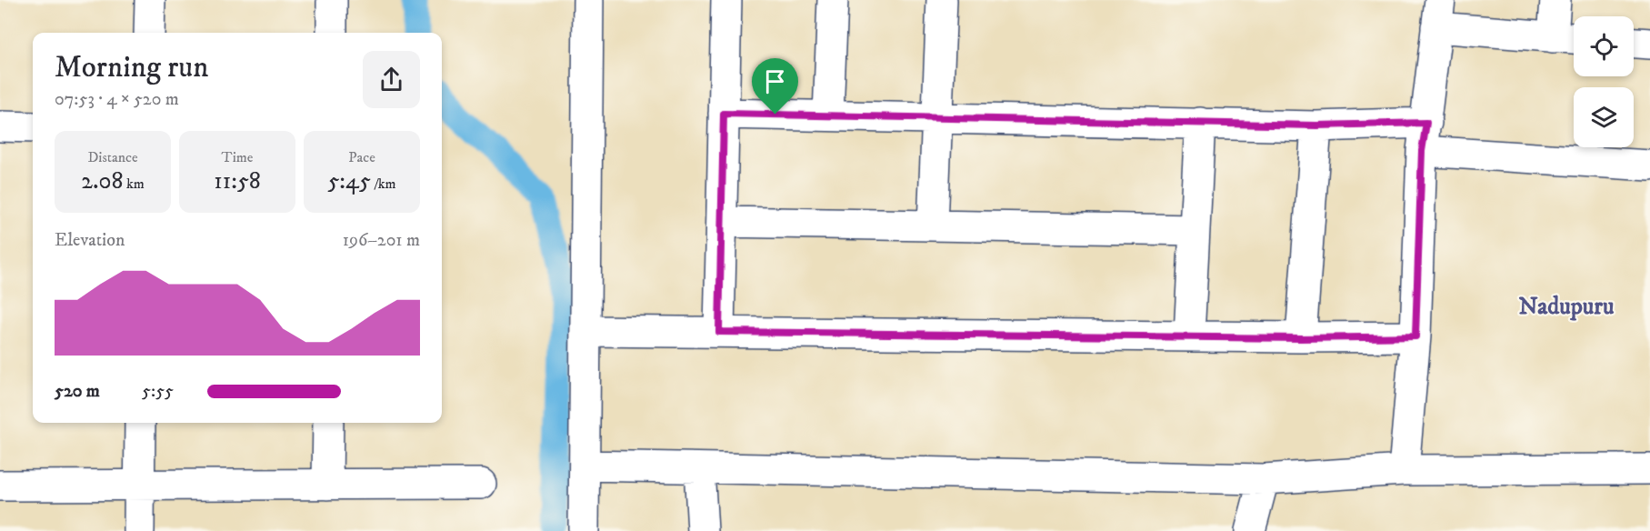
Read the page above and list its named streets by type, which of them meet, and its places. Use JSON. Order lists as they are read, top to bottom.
{
  "districts": ["Nadupuru"],
  "page": {
    "heading": ["Morning run", "07:53 · 4 × 520 m"],
    "stats": [
      ["Distance", "2.08 km"],
      ["Time", "11:58"],
      ["Pace", "5:45 /km"]
    ],
    "chart": ["Elevation", "196–201 m"],
    "list": [
      {
        "name": "520 m",
        "note": "5:55"
      }
    ]
  }
}
